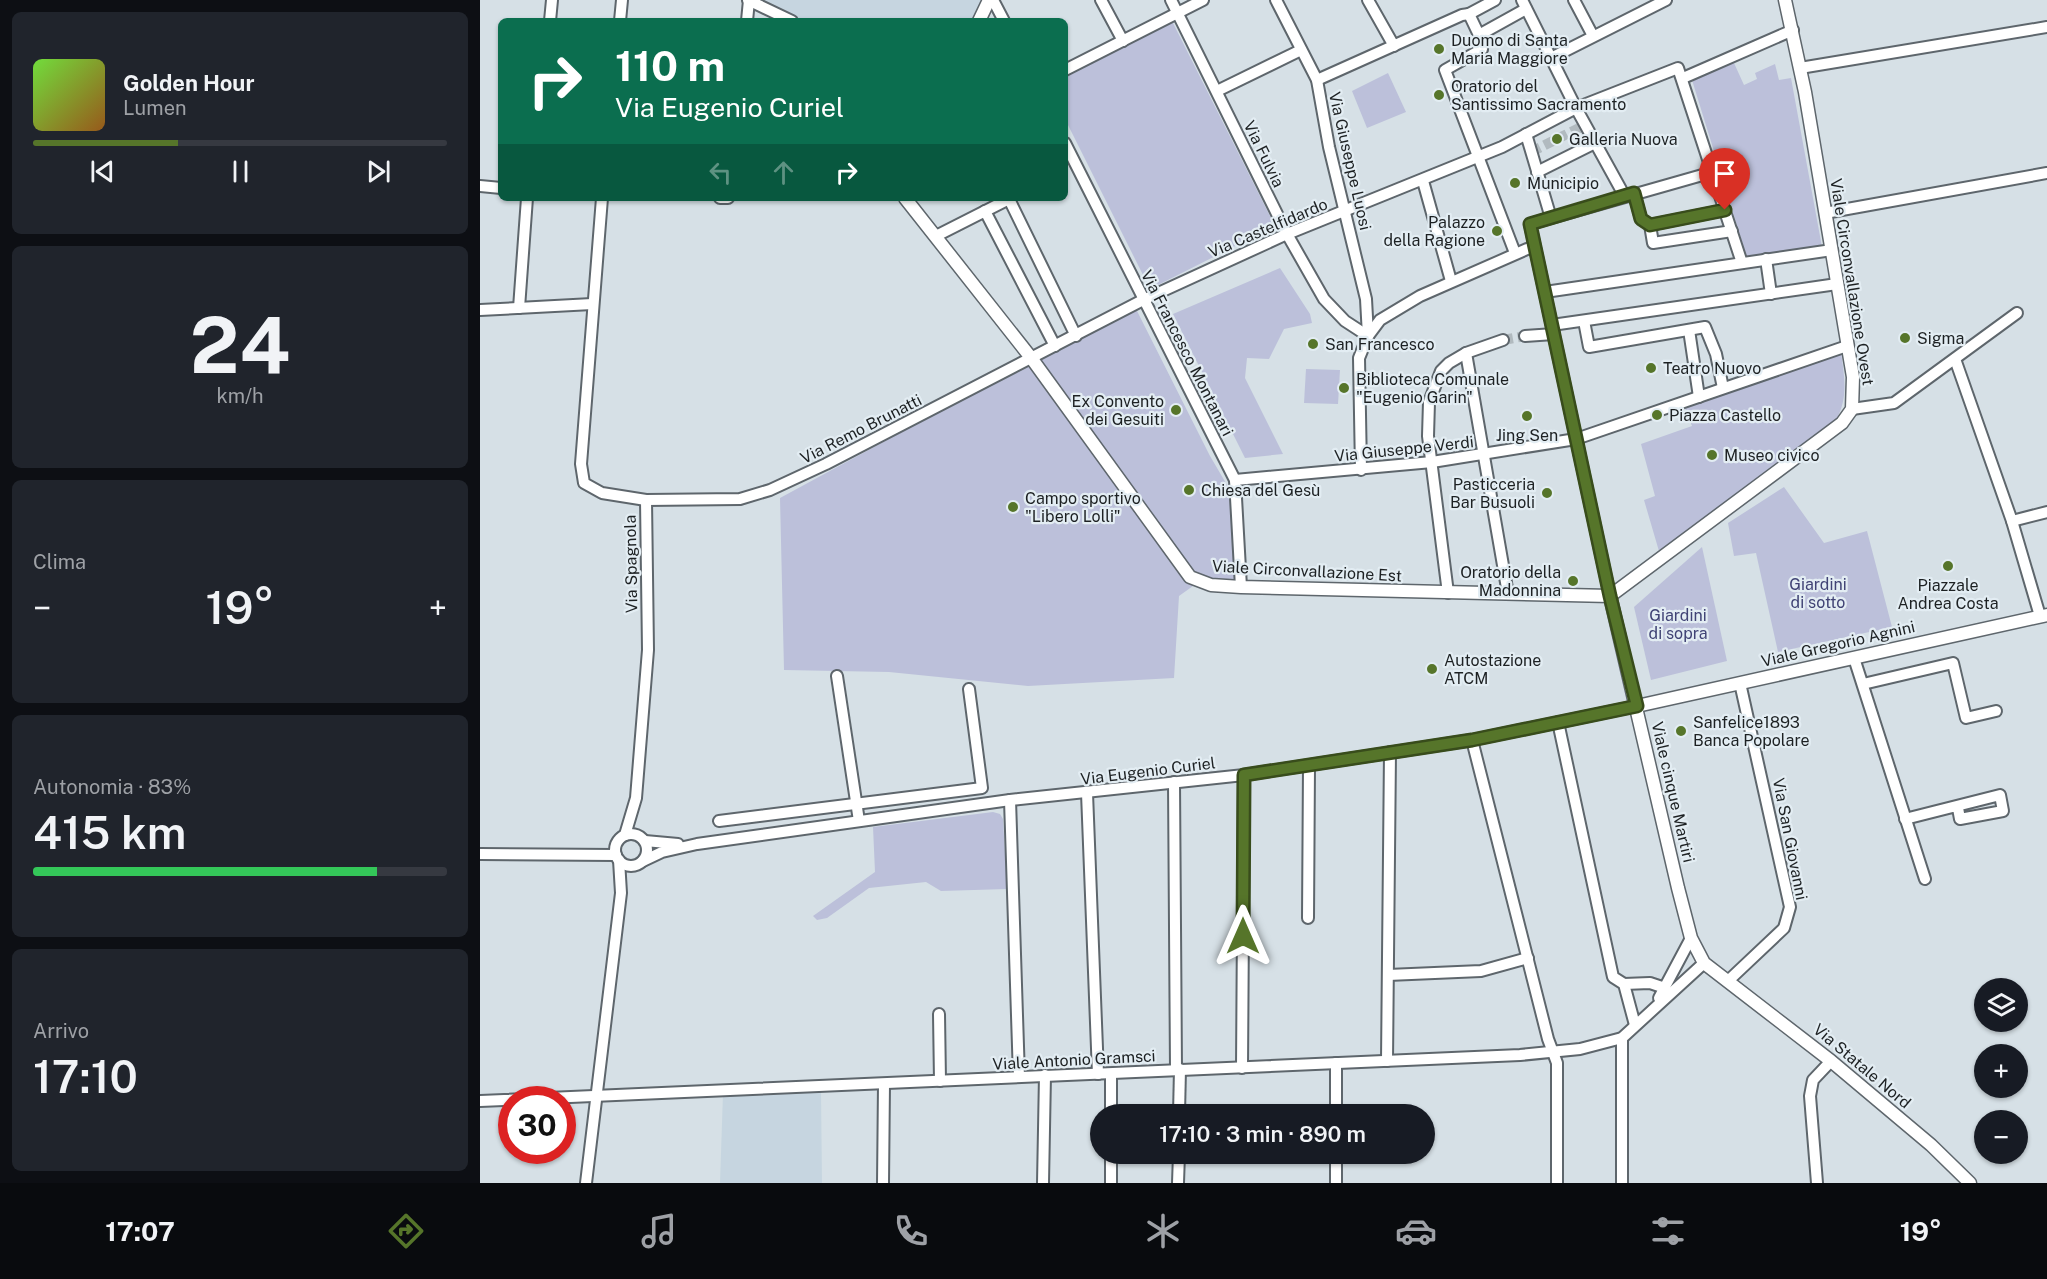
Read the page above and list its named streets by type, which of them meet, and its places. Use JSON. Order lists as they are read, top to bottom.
{
  "streets": {
    "main road": [
      "Viale Circonvallazione Ovest",
      "Viale Circonvallazione Est",
      "Viale Gregorio Agnini",
      "Viale cinque Martiri",
      "Via Statale Nord"
    ],
    "street": [
      "Via Fulvia",
      "Via Giuseppe Luosi",
      "Via Castelfidardo",
      "Via Francesco Montanari",
      "Via Remo Brunatti",
      "Via Giuseppe Verdi",
      "Via Spagnola",
      "Via Eugenio Curiel",
      "Via San Giovanni",
      "Viale Antonio Gramsci"
    ]
  },
  "crossings": [
    ["Via Fulvia", "Via Giuseppe Luosi"],
    ["Via Fulvia", "Via Castelfidardo"],
    ["Via Giuseppe Luosi", "Via Castelfidardo"],
    ["Via Castelfidardo", "Via Francesco Montanari"],
    ["Via Castelfidardo", "Via Remo Brunatti"],
    ["Viale Circonvallazione Ovest", "Viale Circonvallazione Est"],
    ["Viale Circonvallazione Ovest", "Viale cinque Martiri"],
    ["Via Francesco Montanari", "Via Giuseppe Verdi"],
    ["Via Francesco Montanari", "Viale Circonvallazione Est"],
    ["Via Remo Brunatti", "Via Spagnola"],
    ["Via Remo Brunatti", "Viale Circonvallazione Est"],
    ["Via Spagnola", "Via Eugenio Curiel"],
    ["Viale Circonvallazione Est", "Viale cinque Martiri"],
    ["Viale Gregorio Agnini", "Via Eugenio Curiel"],
    ["Viale Gregorio Agnini", "Viale cinque Martiri"],
    ["Viale Gregorio Agnini", "Via San Giovanni"],
    ["Via Eugenio Curiel", "Viale cinque Martiri"],
    ["Viale cinque Martiri", "Via San Giovanni"],
    ["Viale cinque Martiri", "Via Statale Nord"],
    ["Via San Giovanni", "Via Statale Nord"]
  ],
  "parks": ["Giardini di sotto", "Giardini di sopra"],
  "places": [
    "Duomo di Santa Maria Maggiore",
    "Oratorio del Santissimo Sacramento",
    "Galleria Nuova",
    "Municipio",
    "Palazzo della Ragione",
    "Sigma",
    "San Francesco",
    "Teatro Nuovo",
    "Biblioteca Comunale \"Eugenio Garin\"",
    "Ex Convento dei Gesuiti",
    "Piazza Castello",
    "Jing Sen",
    "Museo civico",
    "Chiesa del Gesù",
    "Pasticceria Bar Busuoli",
    "Campo sportivo \"Libero Lolli\"",
    "Piazzale Andrea Costa",
    "Oratorio della Madonnina",
    "Autostazione ATCM",
    "Sanfelice1893 Banca Popolare"
  ],
  "page": {
    "turn": ["110 m", "Via Eugenio Curiel"],
    "song": ["Golden Hour", "Lumen"],
    "tile": [
      ["24", "km/h"],
      "Clima",
      ["Autonomia · 83%", "415 km"],
      ["Arrivo", "17:10"]
    ],
    "heat": ["−", "19°", "+"],
    "map_buttons": ["+", "−"],
    "limit": "30",
    "trip": "17:10 · 3 min · 890 m",
    "tabs": ["17:07", "19°"]
  }
}
